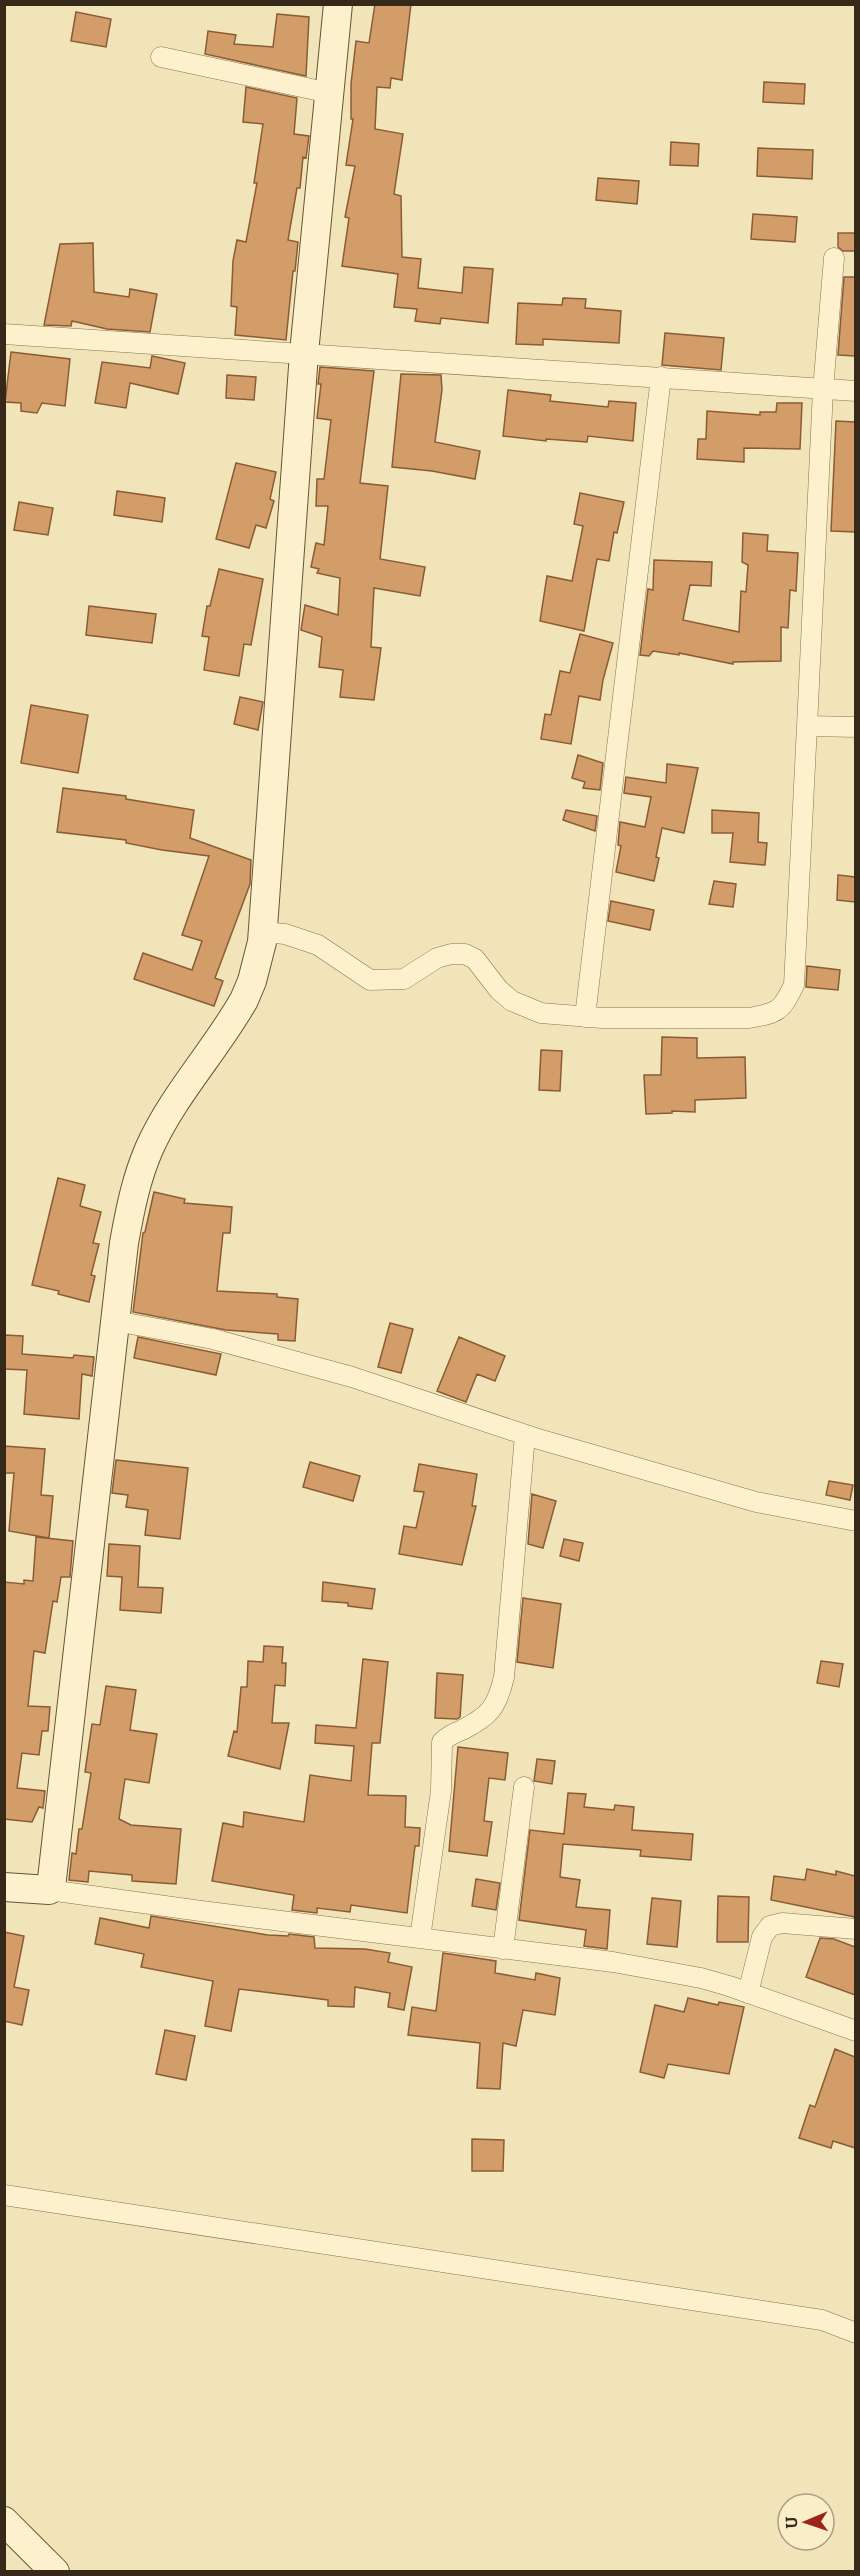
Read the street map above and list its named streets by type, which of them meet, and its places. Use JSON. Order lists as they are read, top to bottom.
{
  "north": "left"
}
